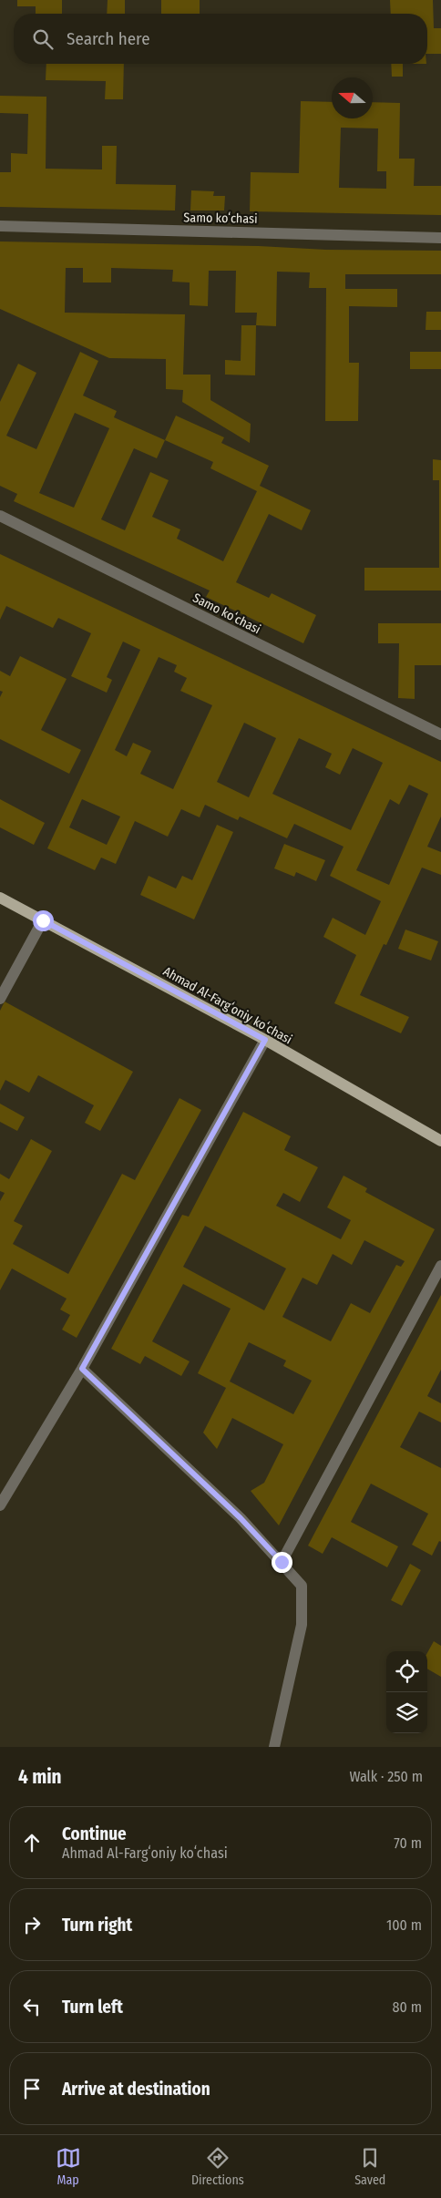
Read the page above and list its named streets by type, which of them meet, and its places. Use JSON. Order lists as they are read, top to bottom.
{
  "streets": {
    "main road": ["Ahmad Al-Fargʻoniy koʻchasi"],
    "street": ["Samo koʻchasi"]
  },
  "north": "left",
  "page": {
    "search": "Search here",
    "heading": ["4 min", "Walk · 250 m"],
    "list": [
      ["Continue", "Ahmad Al-Fargʻoniy koʻchasi", "70 m"],
      ["Turn right", "100 m"],
      ["Turn left", "80 m"],
      "Arrive at destination"
    ],
    "nav": ["Map", "Directions", "Saved"]
  }
}
